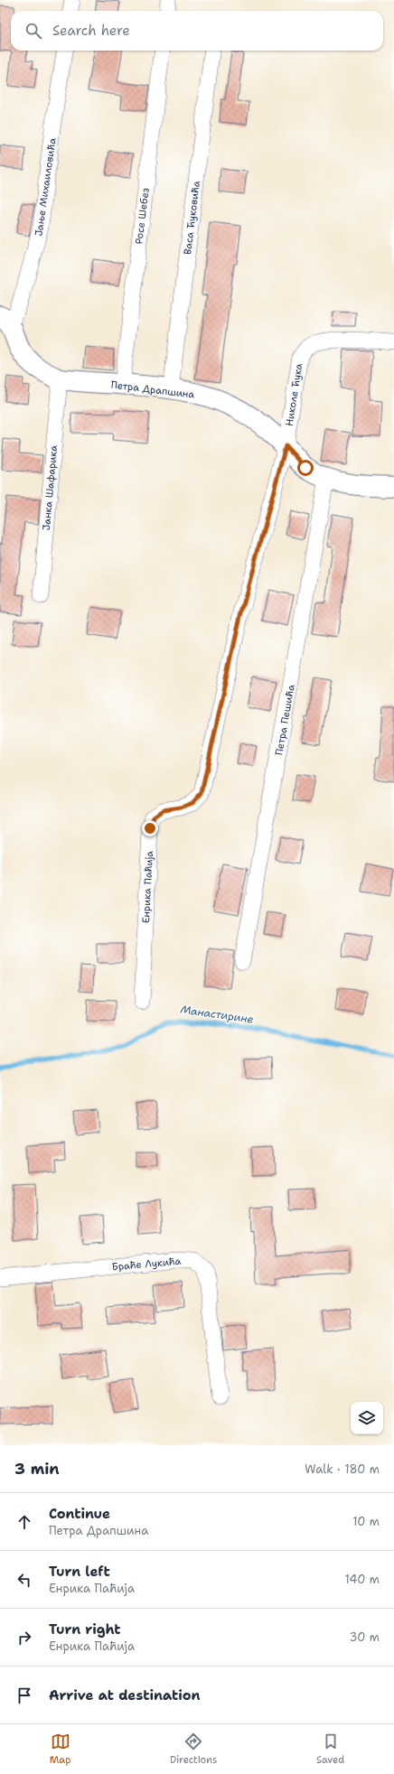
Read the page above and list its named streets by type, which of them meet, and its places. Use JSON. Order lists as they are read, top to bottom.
{
  "streets": {
    "street": [
      "Јање Михаиловића",
      "Росе Шебез",
      "Васа Ћуковића",
      "Петра Драпшина",
      "Николе Ћука",
      "Јанка Шафарика",
      "Петра Пешића",
      "Енрика Паћија",
      "Браће Лукића"
    ]
  },
  "crossings": [
    ["Јање Михаиловића", "Петра Драпшина"],
    ["Росе Шебез", "Петра Драпшина"],
    ["Васа Ћуковића", "Петра Драпшина"],
    ["Петра Драпшина", "Николе Ћука"],
    ["Петра Драпшина", "Јанка Шафарика"],
    ["Петра Драпшина", "Петра Пешића"],
    ["Петра Драпшина", "Енрика Паћија"],
    ["Николе Ћука", "Енрика Паћија"]
  ],
  "water": ["Манастирине"],
  "page": {
    "search": "Search here",
    "heading": ["3 min", "Walk · 180 m"],
    "list": [
      ["Continue", "Петра Драпшина", "10 m"],
      ["Turn left", "Енрика Паћија", "140 m"],
      ["Turn right", "Енрика Паћија", "30 m"],
      "Arrive at destination"
    ],
    "nav": ["Map", "Directions", "Saved"]
  }
}
